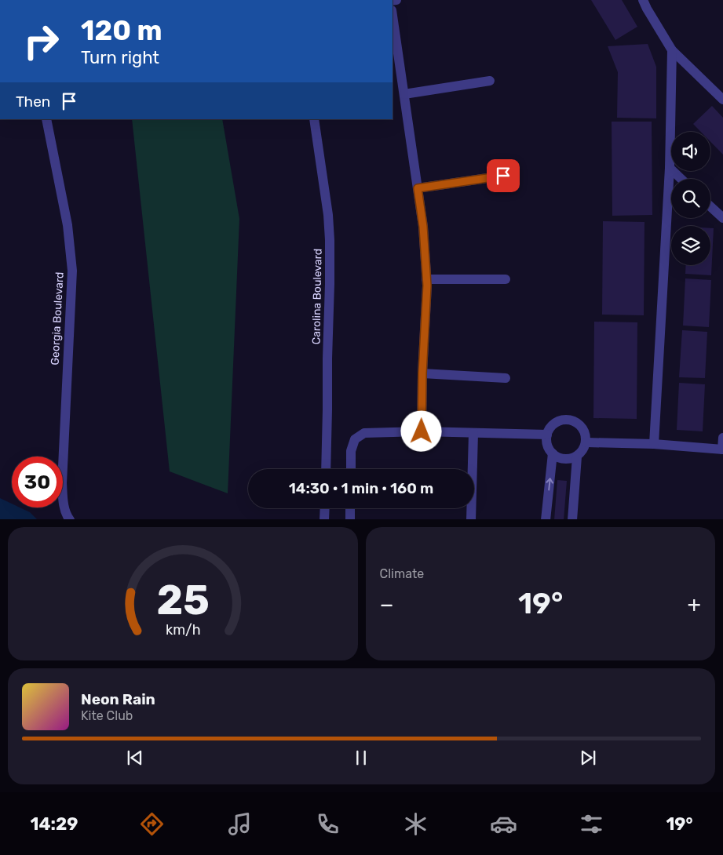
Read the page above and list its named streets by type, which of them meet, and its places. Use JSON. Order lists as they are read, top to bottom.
{
  "streets": {
    "street": ["Carolina Boulevard", "Georgia Boulevard"]
  },
  "page": {
    "turn": ["120 m", "Turn right"],
    "then": "Then",
    "limit": "30",
    "trip": "14:30 · 1 min · 160 m",
    "tile": "Climate",
    "heat": ["−", "19°", "+"],
    "song": ["Neon Rain", "Kite Club"],
    "tabs": ["14:29", "19°"],
    "gauge": ["25", "km/h"]
  }
}
